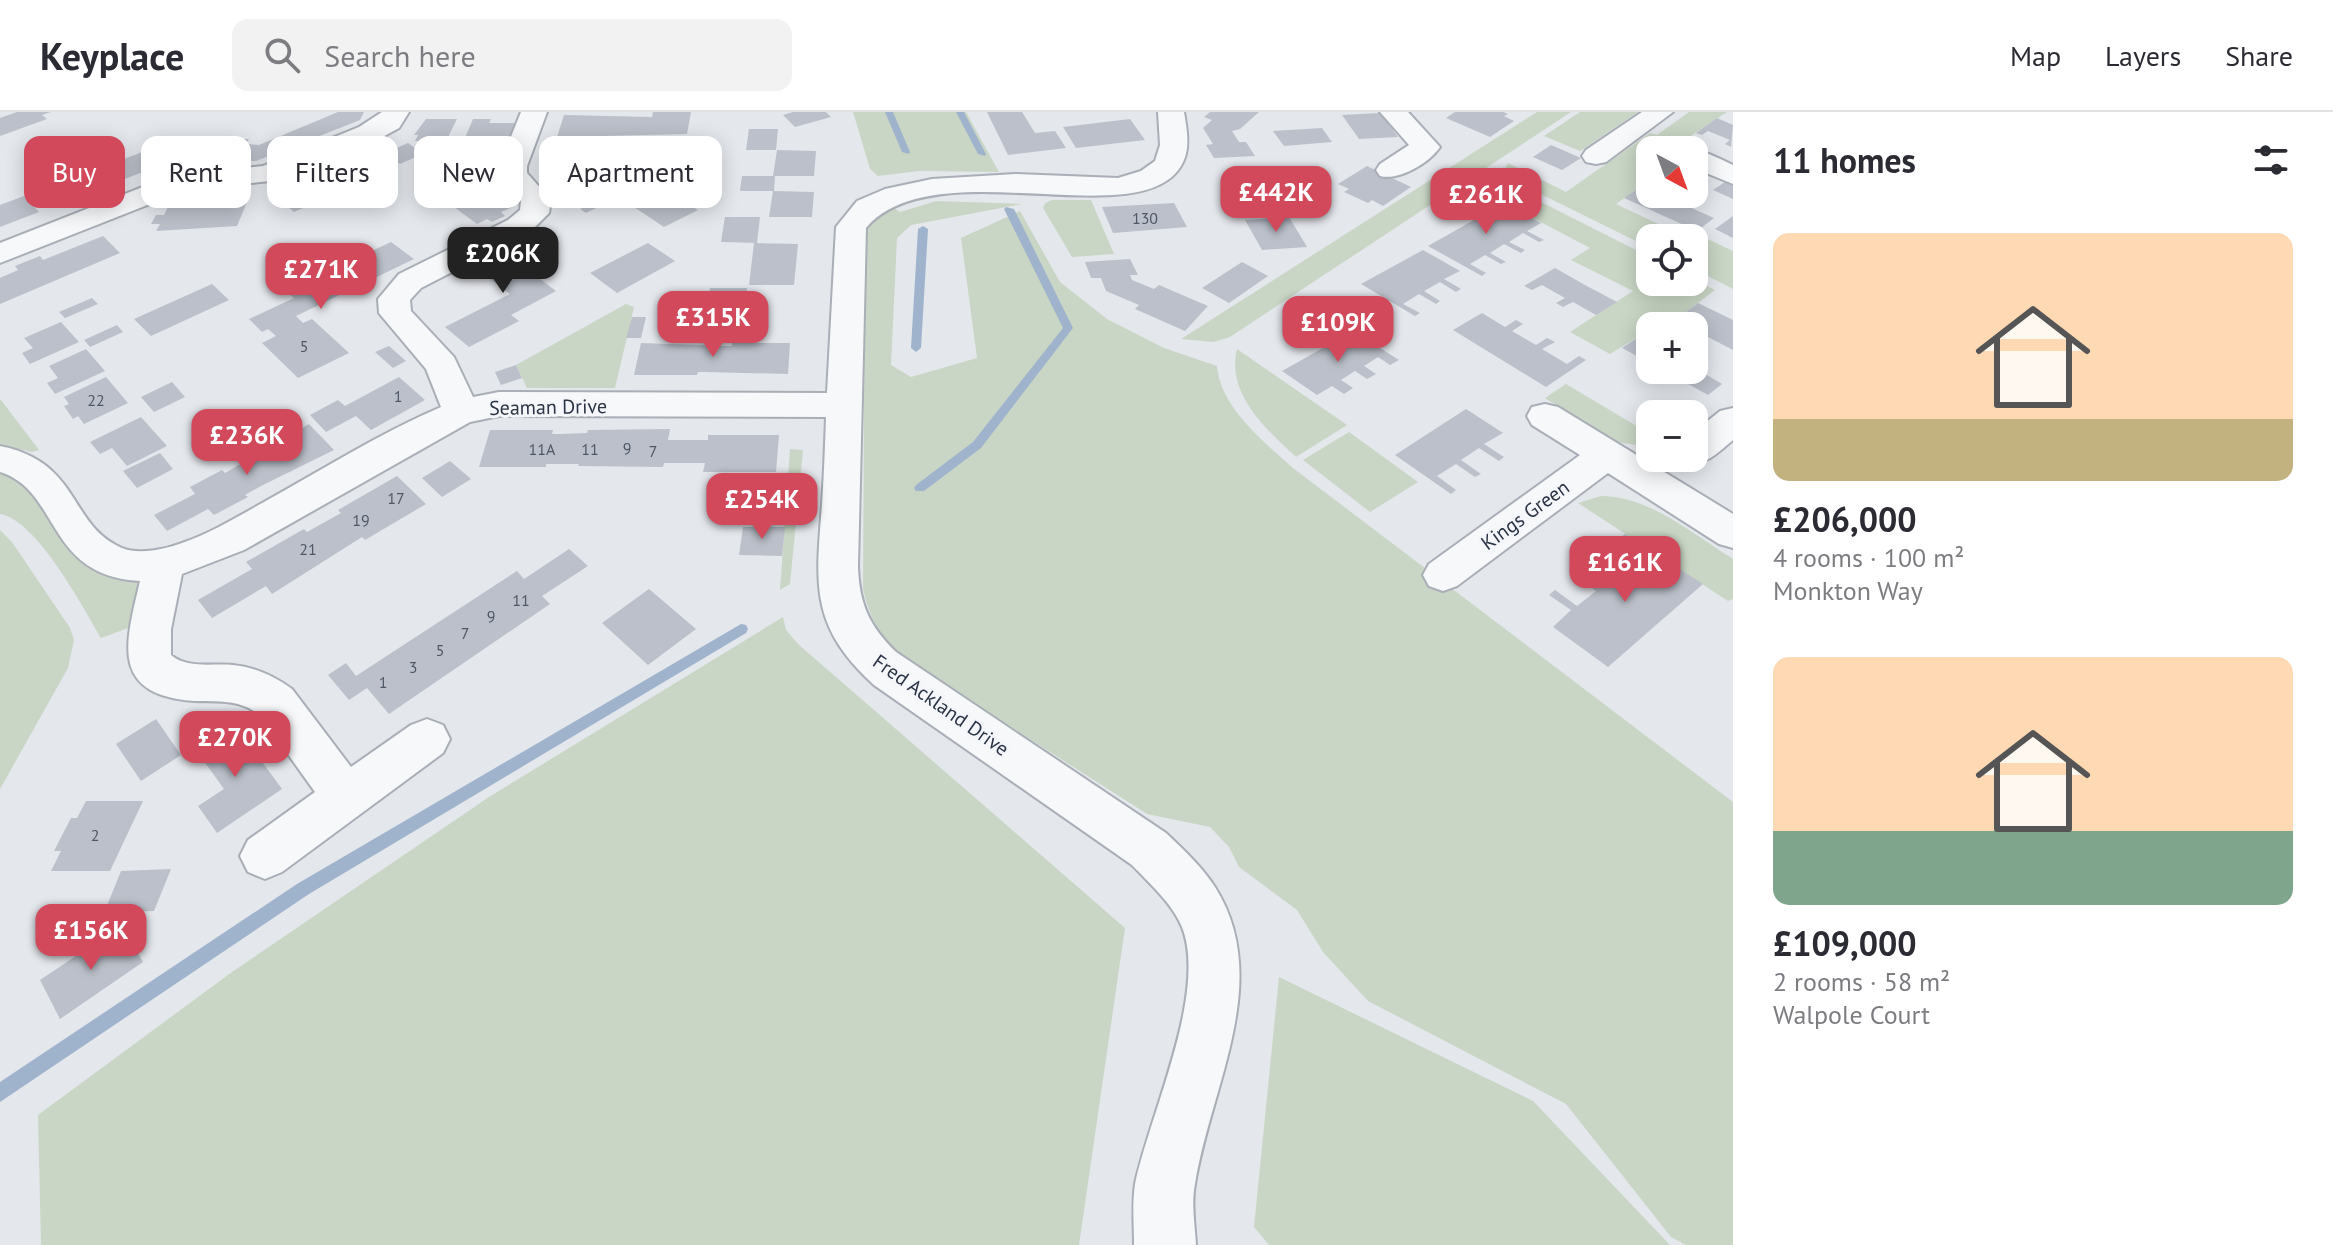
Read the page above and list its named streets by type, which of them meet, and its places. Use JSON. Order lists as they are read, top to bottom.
{
  "streets": {
    "street": ["Seaman Drive", "Kings Green", "Fred Ackland Drive"]
  },
  "crossings": [
    ["Seaman Drive", "Fred Ackland Drive"]
  ],
  "house_numbers": [
    "130",
    "5",
    "1",
    "22",
    "9",
    "11A",
    "11",
    "7",
    "17",
    "19",
    "21",
    "11",
    "9",
    "7",
    "5",
    "3",
    "1",
    "2"
  ],
  "north": "bottom right",
  "page": {
    "header": "Keyplace",
    "search": "Search here",
    "nav": ["Map", "Layers", "Share"],
    "heading": "11 homes",
    "map_buttons": ["+", "−"],
    "chip": [
      "Buy",
      "Rent",
      "Filters",
      "New",
      "Apartment"
    ],
    "price": [
      "£442K",
      "£261K",
      "£206K",
      "£271K",
      "£315K",
      "£109K",
      "£236K",
      "£254K",
      "£161K",
      "£270K",
      "£156K"
    ],
    "list": [
      {
        "name": "£206,000",
        "note": "4 rooms · 100 m² · Monkton Way"
      },
      {
        "name": "£109,000",
        "note": "2 rooms · 58 m² · Walpole Court"
      }
    ]
  }
}
